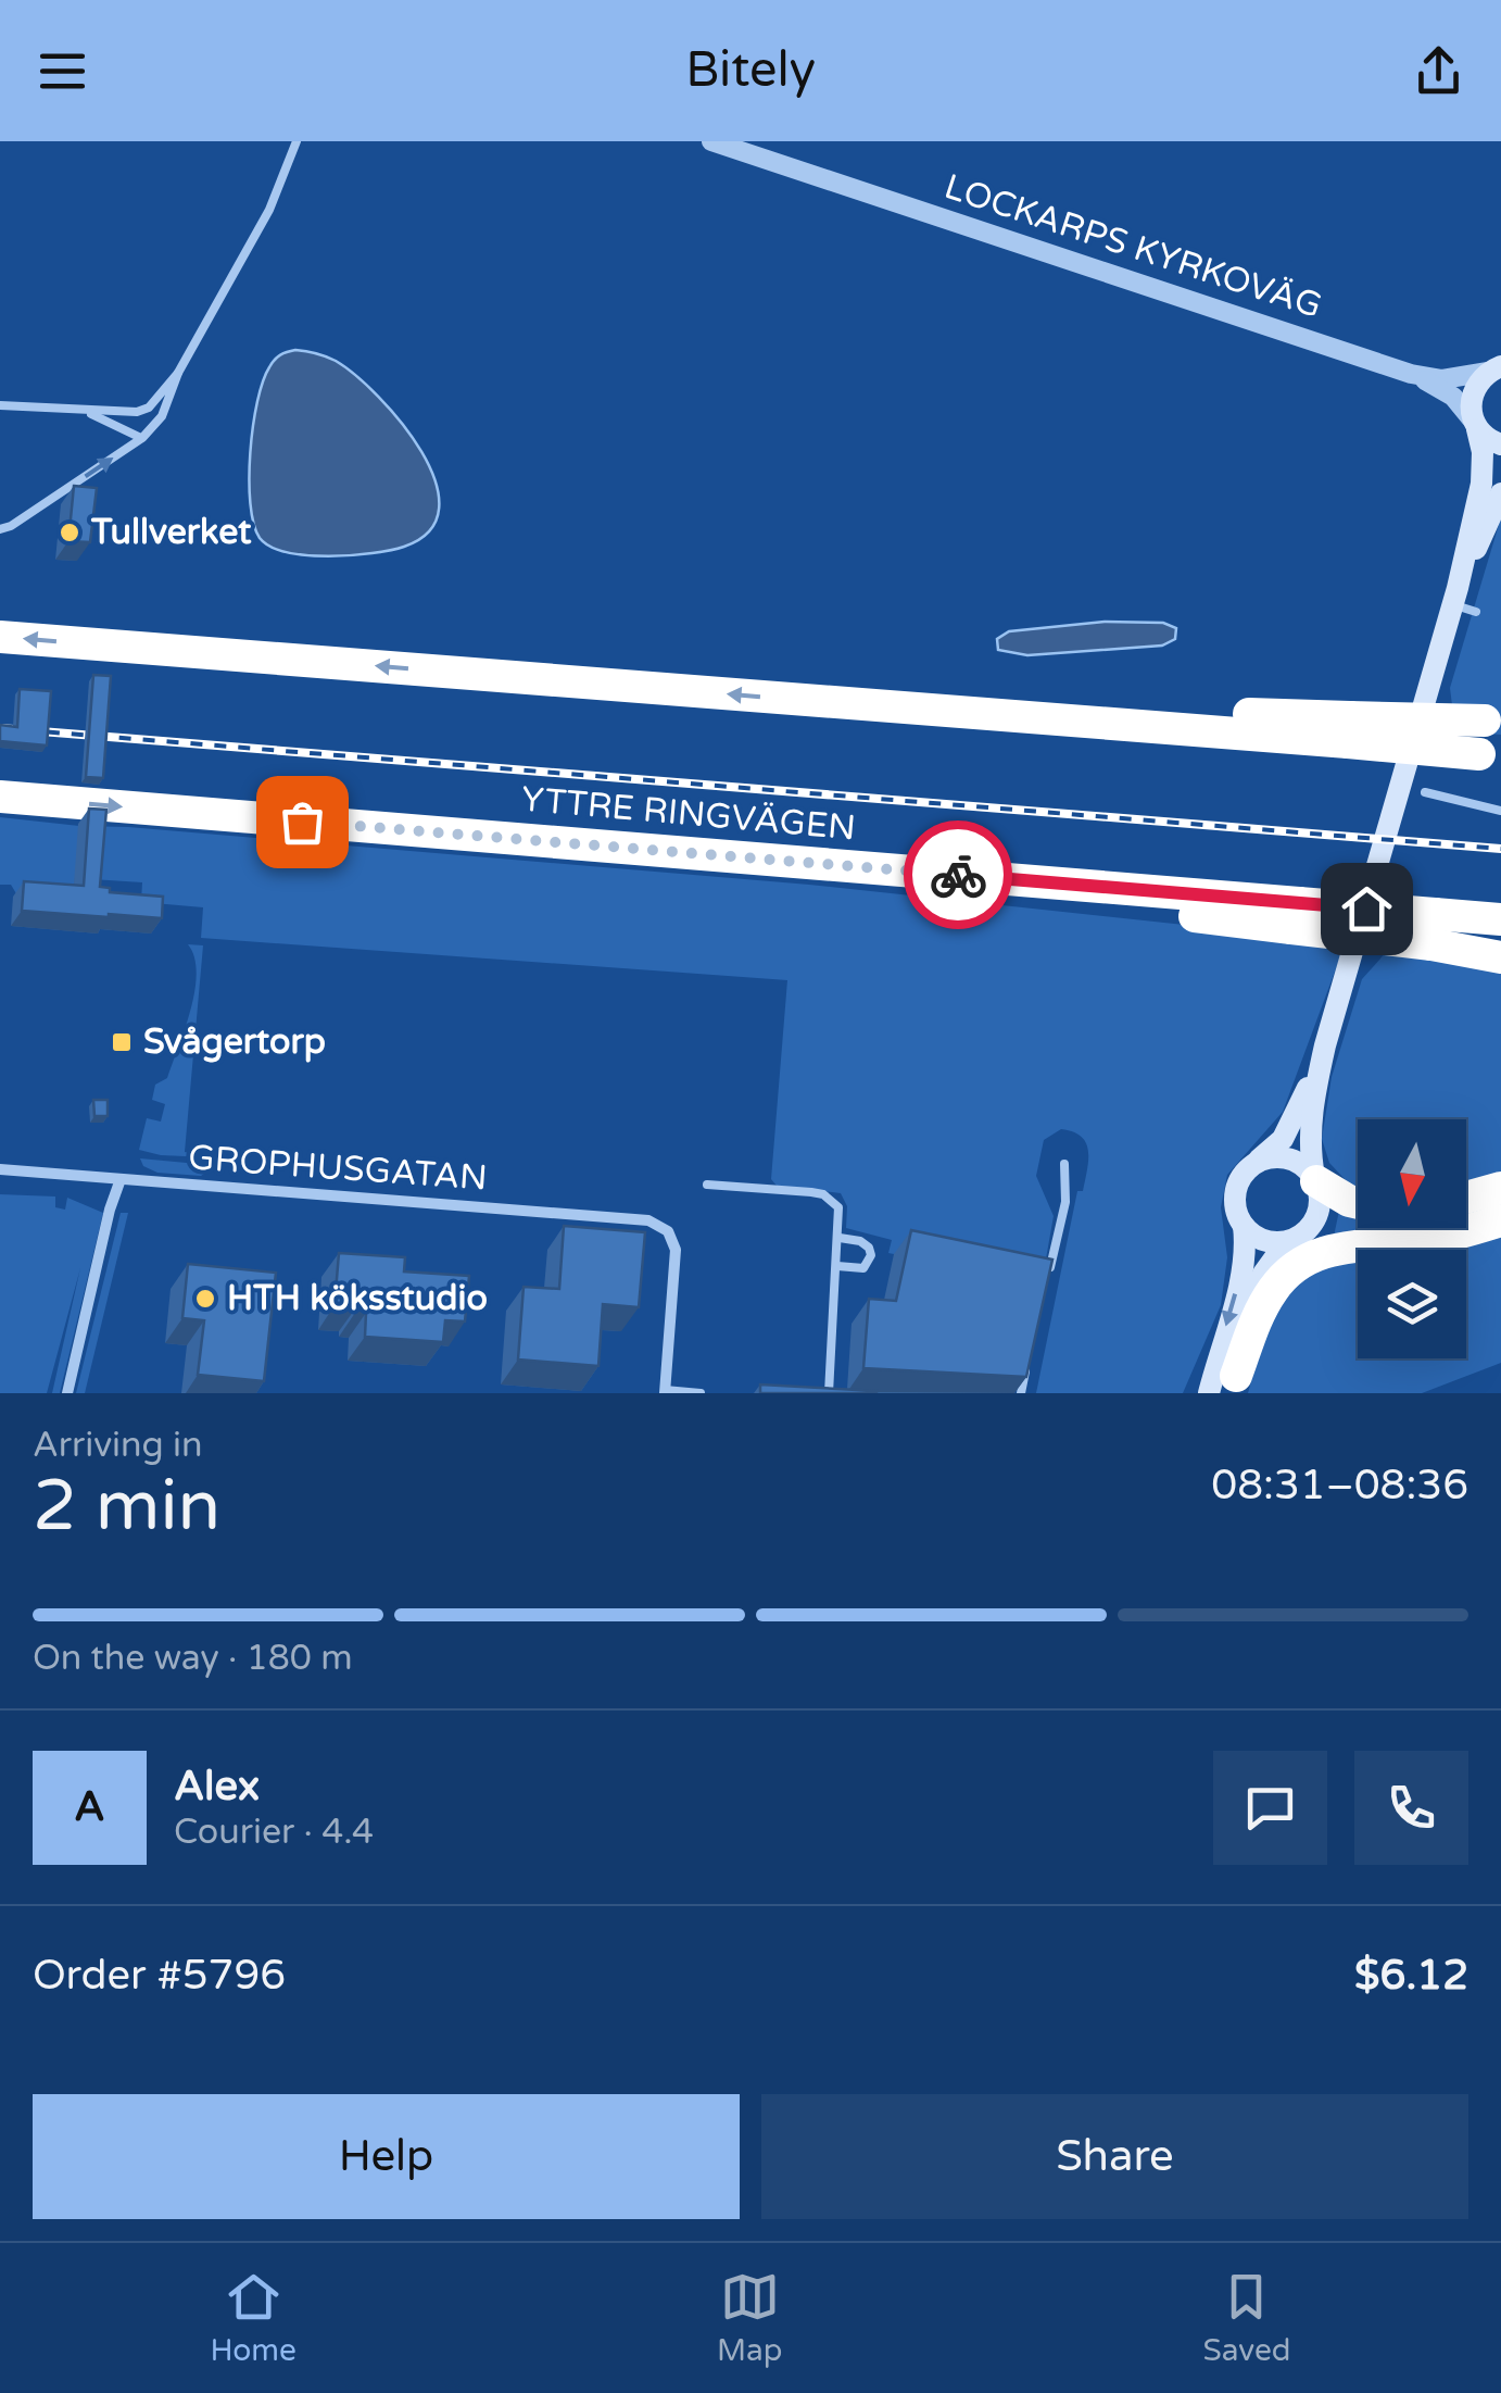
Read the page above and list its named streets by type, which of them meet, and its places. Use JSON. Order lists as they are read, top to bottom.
{
  "streets": {
    "highway": ["YTTRE RINGVÄGEN"],
    "street": ["LOCKARPS KYRKOVÄG", "GROPHUSGATAN"]
  },
  "places": {
    "other": ["Tullverket", "HTH köksstudio"],
    "transit": ["Svågertorp"]
  },
  "north": "bottom",
  "page": {
    "header": "Bitely",
    "heading": ["2 min", "Arriving in", "08:31–08:36"],
    "panel": [
      "Alex",
      "Courier · 4.4",
      "Order #5796",
      "$6.12"
    ],
    "bar": "On the way · 180 m",
    "round": "A",
    "buttons": ["Help", "Share"],
    "tabs": ["Home", "Map", "Saved"]
  }
}
